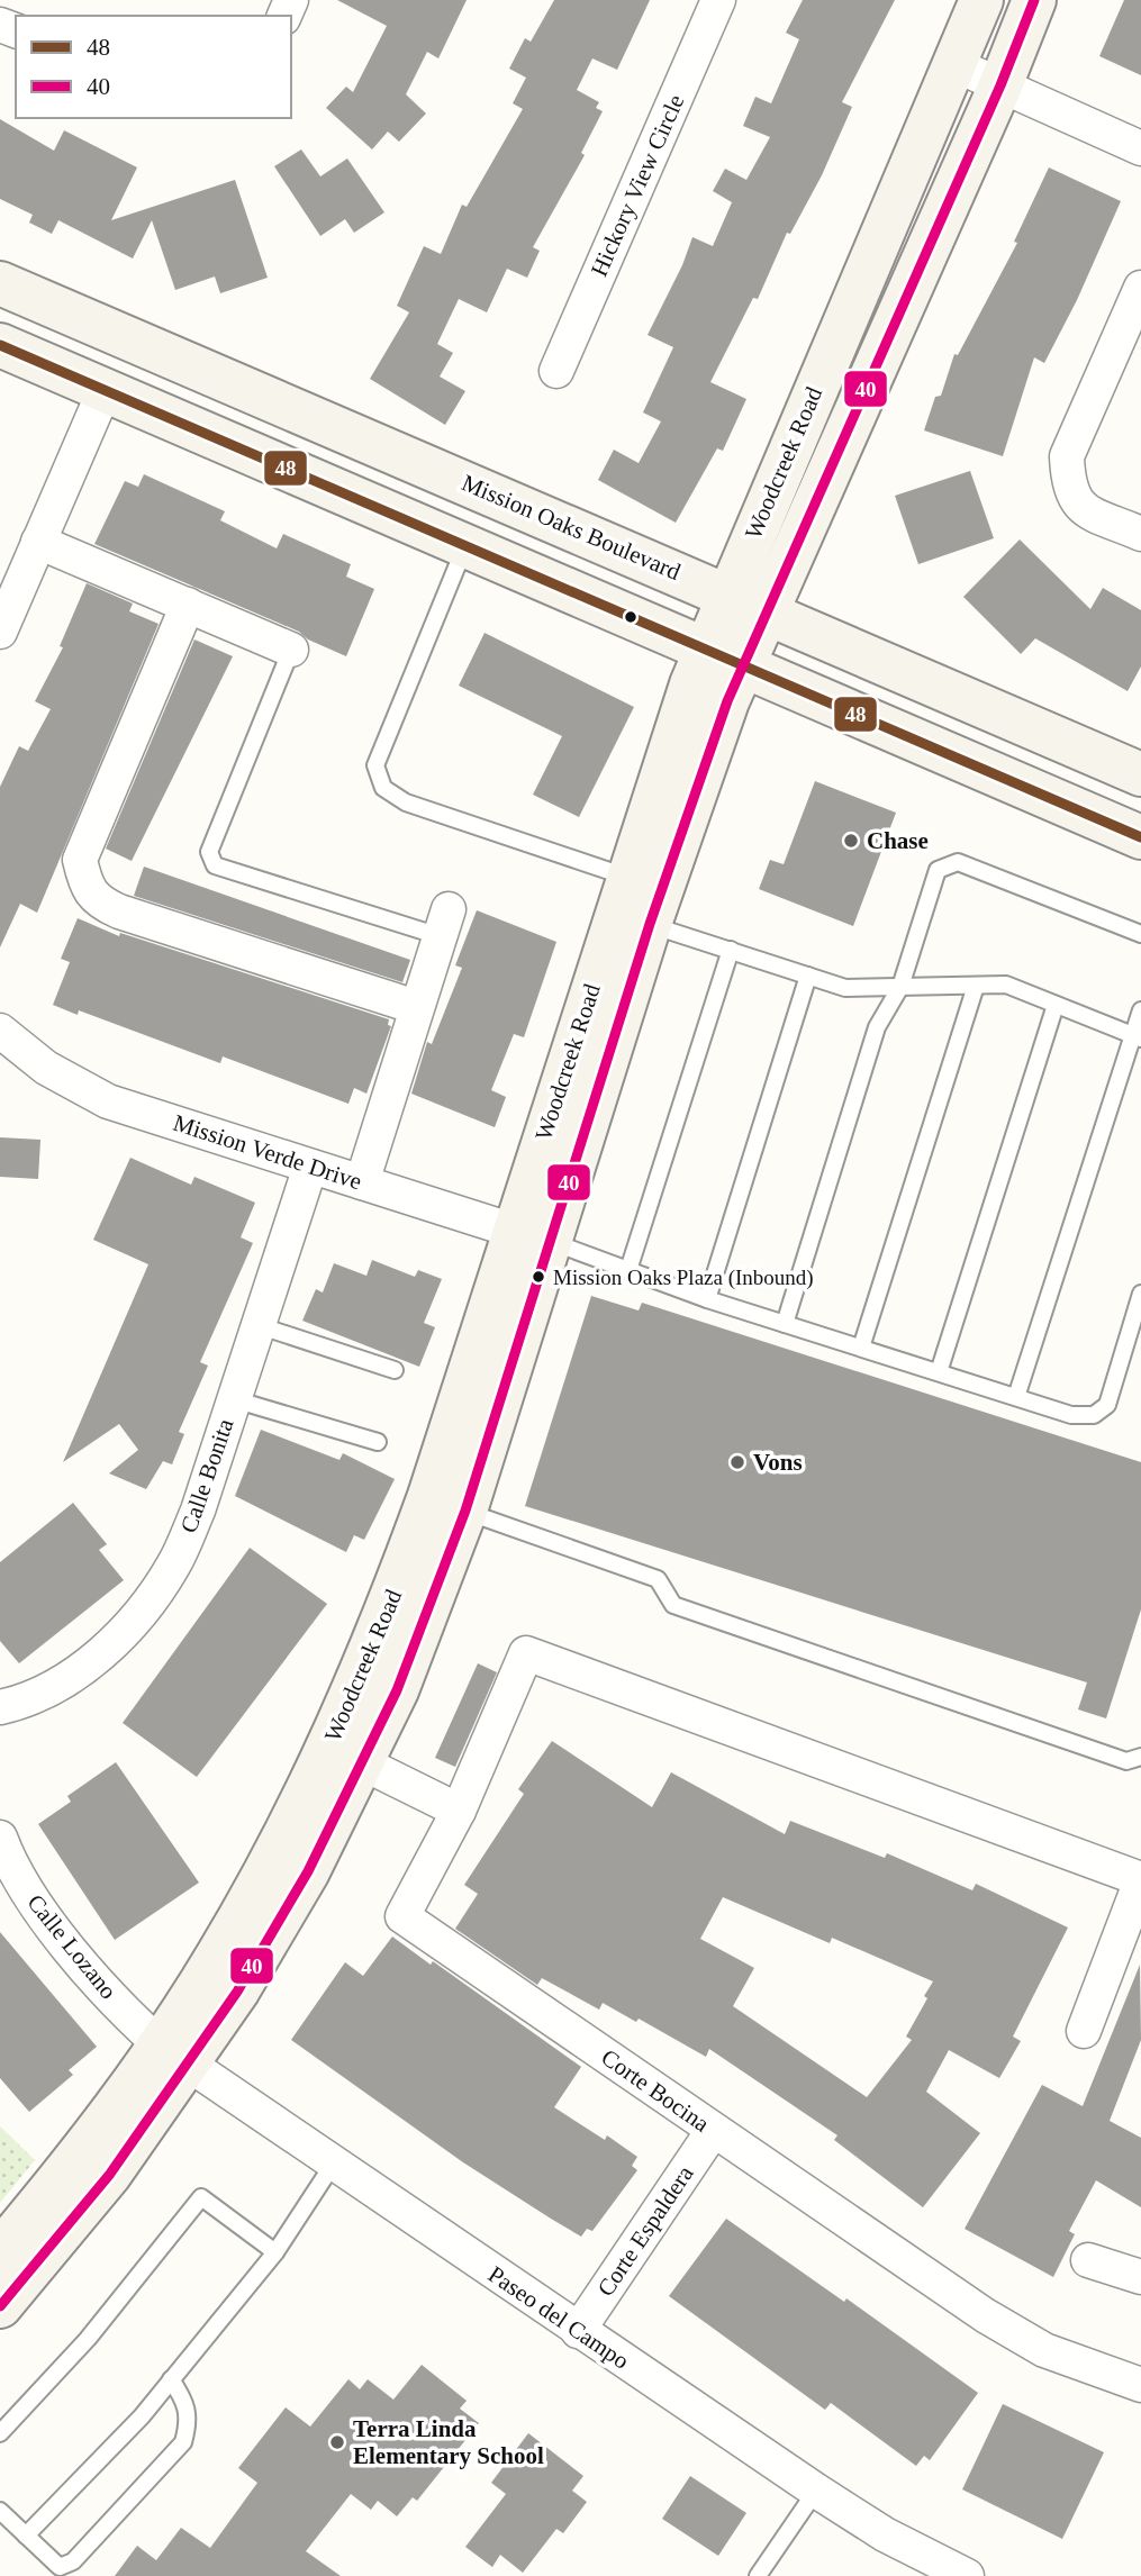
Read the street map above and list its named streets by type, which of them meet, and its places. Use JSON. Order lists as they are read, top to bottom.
{
  "streets": {
    "main road": ["Woodcreek Road", "Mission Oaks Boulevard"],
    "street": [
      "Hickory View Circle",
      "Mission Verde Drive",
      "Calle Bonita",
      "Calle Lozano",
      "Corte Bocina",
      "Corte Espaldera",
      "Paseo del Campo"
    ]
  },
  "crossings": [
    ["Woodcreek Road", "Mission Oaks Boulevard"],
    ["Woodcreek Road", "Mission Verde Drive"],
    ["Woodcreek Road", "Calle Lozano"],
    ["Woodcreek Road", "Paseo del Campo"],
    ["Mission Verde Drive", "Calle Bonita"],
    ["Calle Lozano", "Paseo del Campo"],
    ["Corte Bocina", "Corte Espaldera"],
    ["Corte Espaldera", "Paseo del Campo"]
  ],
  "places": [
    "Chase",
    "Mission Oaks Plaza (Inbound)",
    "Vons",
    "Terra Linda Elementary School"
  ],
  "lines": ["transit line 40", "transit line 48"],
  "legend": ["48", "40"]
}
